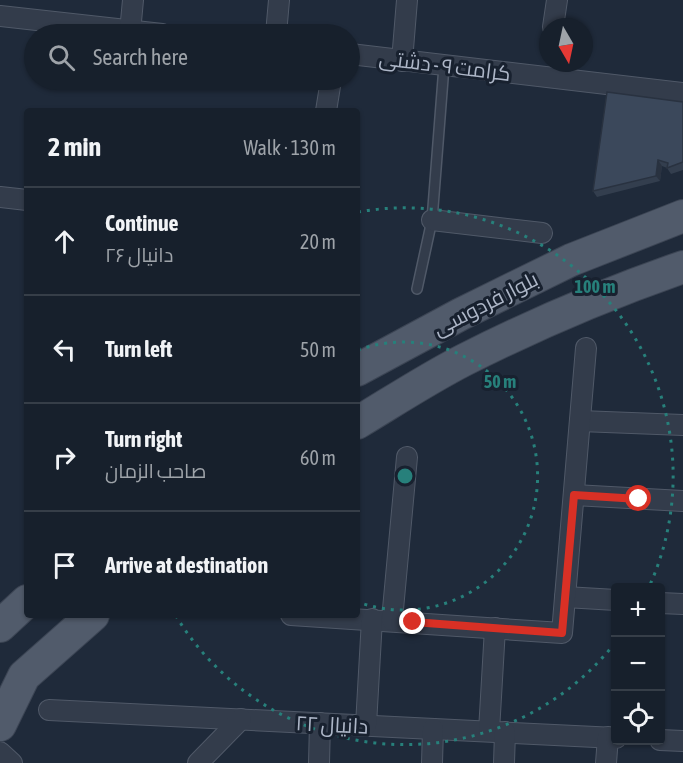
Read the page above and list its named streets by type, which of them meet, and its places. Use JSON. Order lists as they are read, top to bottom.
{
  "streets": {
    "main road": ["بلوار فردوسی"],
    "street": ["کرامت ۹ - دشتی", "دانیال ۲۲"]
  },
  "north": "bottom",
  "page": {
    "search": "Search here",
    "heading": ["2 min", "Walk · 130 m"],
    "list": [
      ["Continue", "دانیال ۲۶", "20 m"],
      ["Turn left", "50 m"],
      ["Turn right", "صاحب الزمان", "60 m"],
      "Arrive at destination"
    ],
    "map_buttons": ["+", "−"]
  },
  "rings": ["100 m", "50 m"]
}
